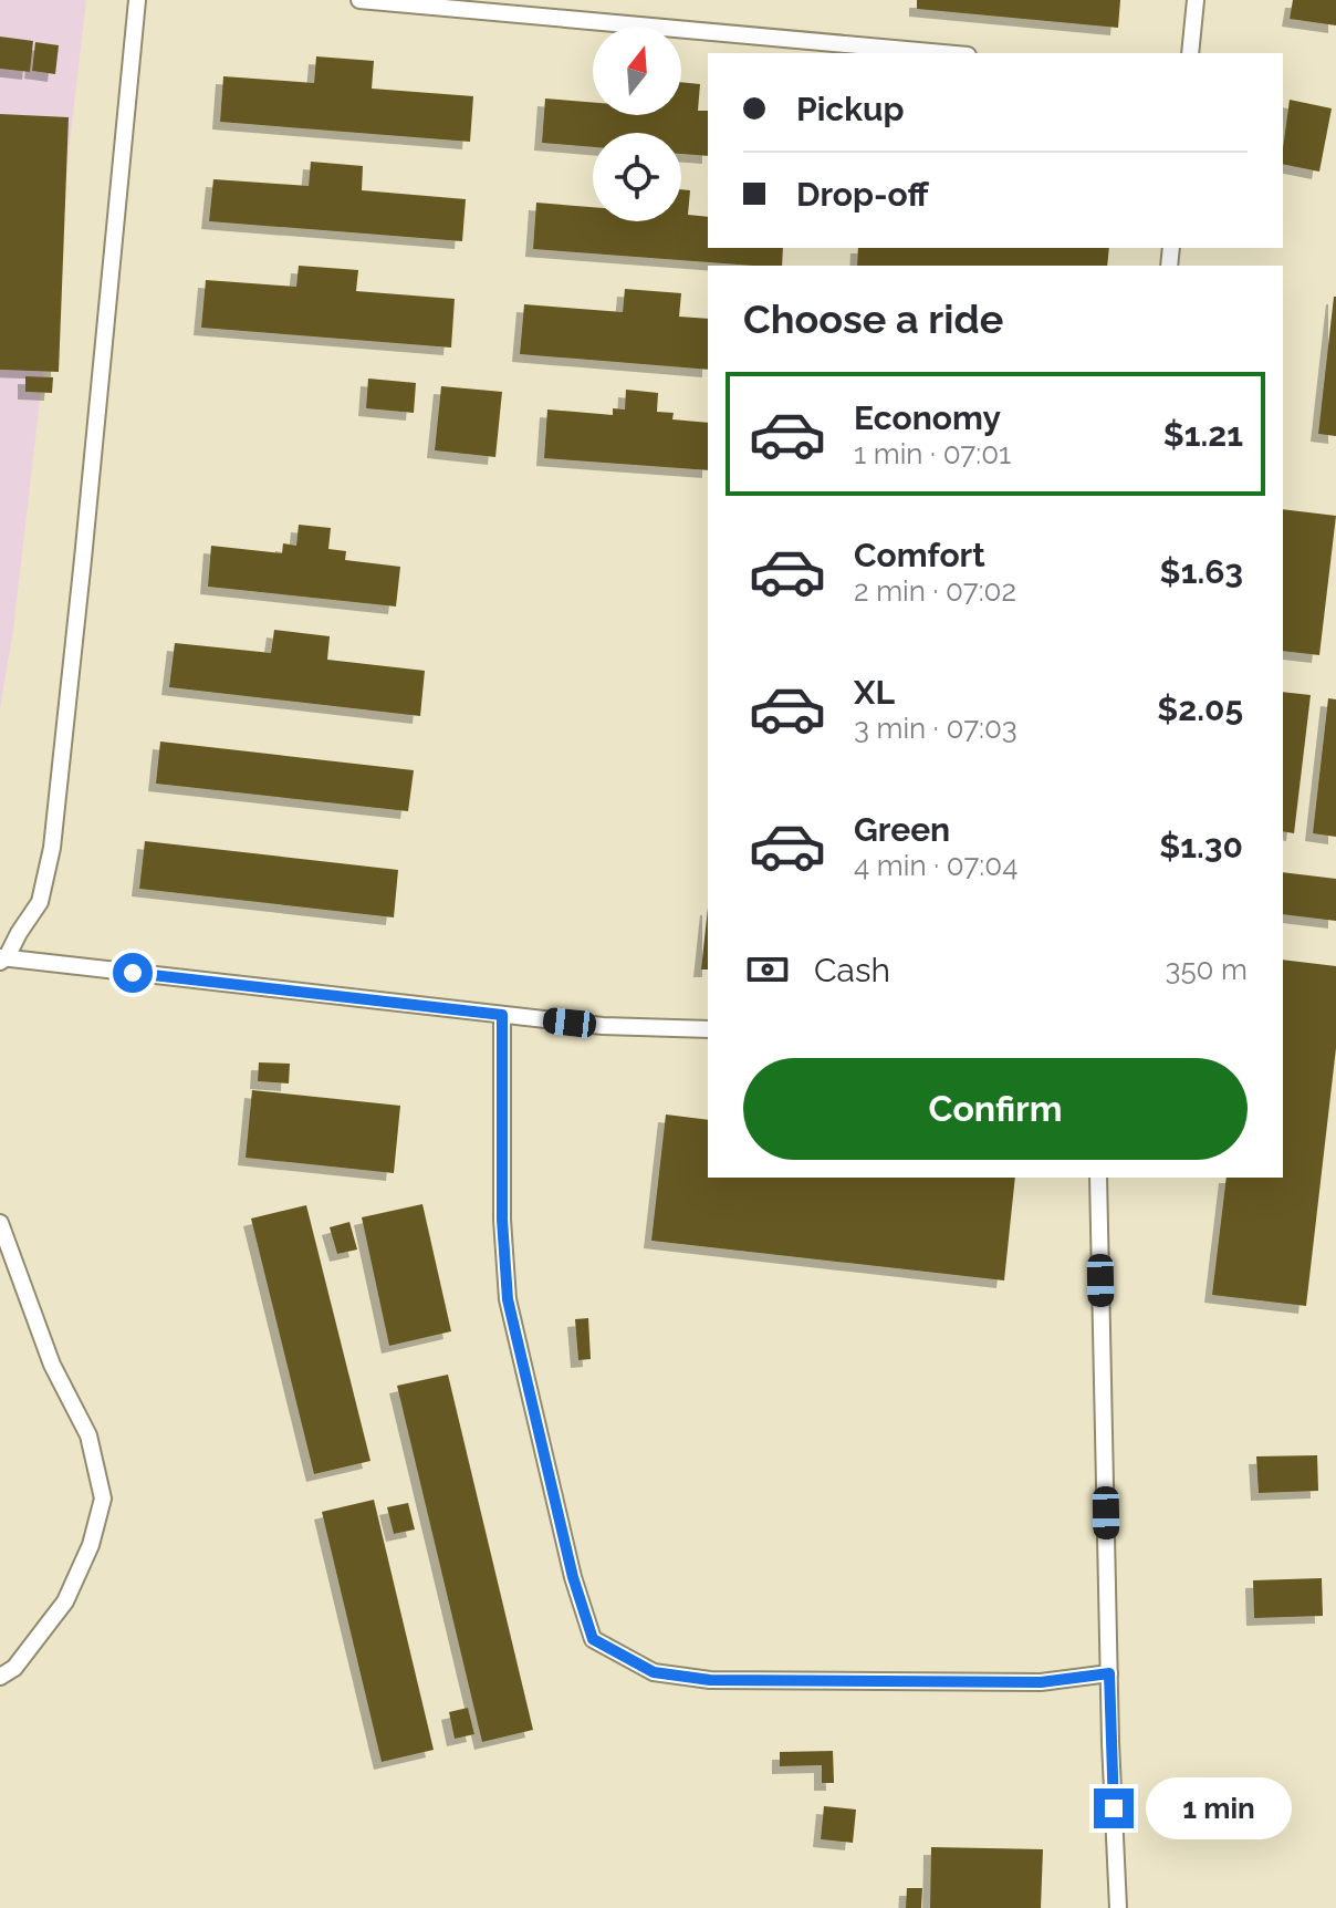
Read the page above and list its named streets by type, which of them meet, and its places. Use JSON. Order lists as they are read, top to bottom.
{
  "north": "top",
  "page": {
    "banner": ["Pickup", "Drop-off"],
    "heading": "Choose a ride",
    "list": [
      {
        "name": "Economy",
        "note": "1 min · 07:01",
        "value": "$1.21"
      },
      {
        "name": "Comfort",
        "note": "2 min · 07:02",
        "value": "$1.63"
      },
      {
        "name": "XL",
        "note": "3 min · 07:03",
        "value": "$2.05"
      },
      {
        "name": "Green",
        "note": "4 min · 07:04",
        "value": "$1.30"
      }
    ],
    "pay": ["Cash", "350 m"],
    "buttons": "Confirm",
    "bubble": "1 min"
  }
}
